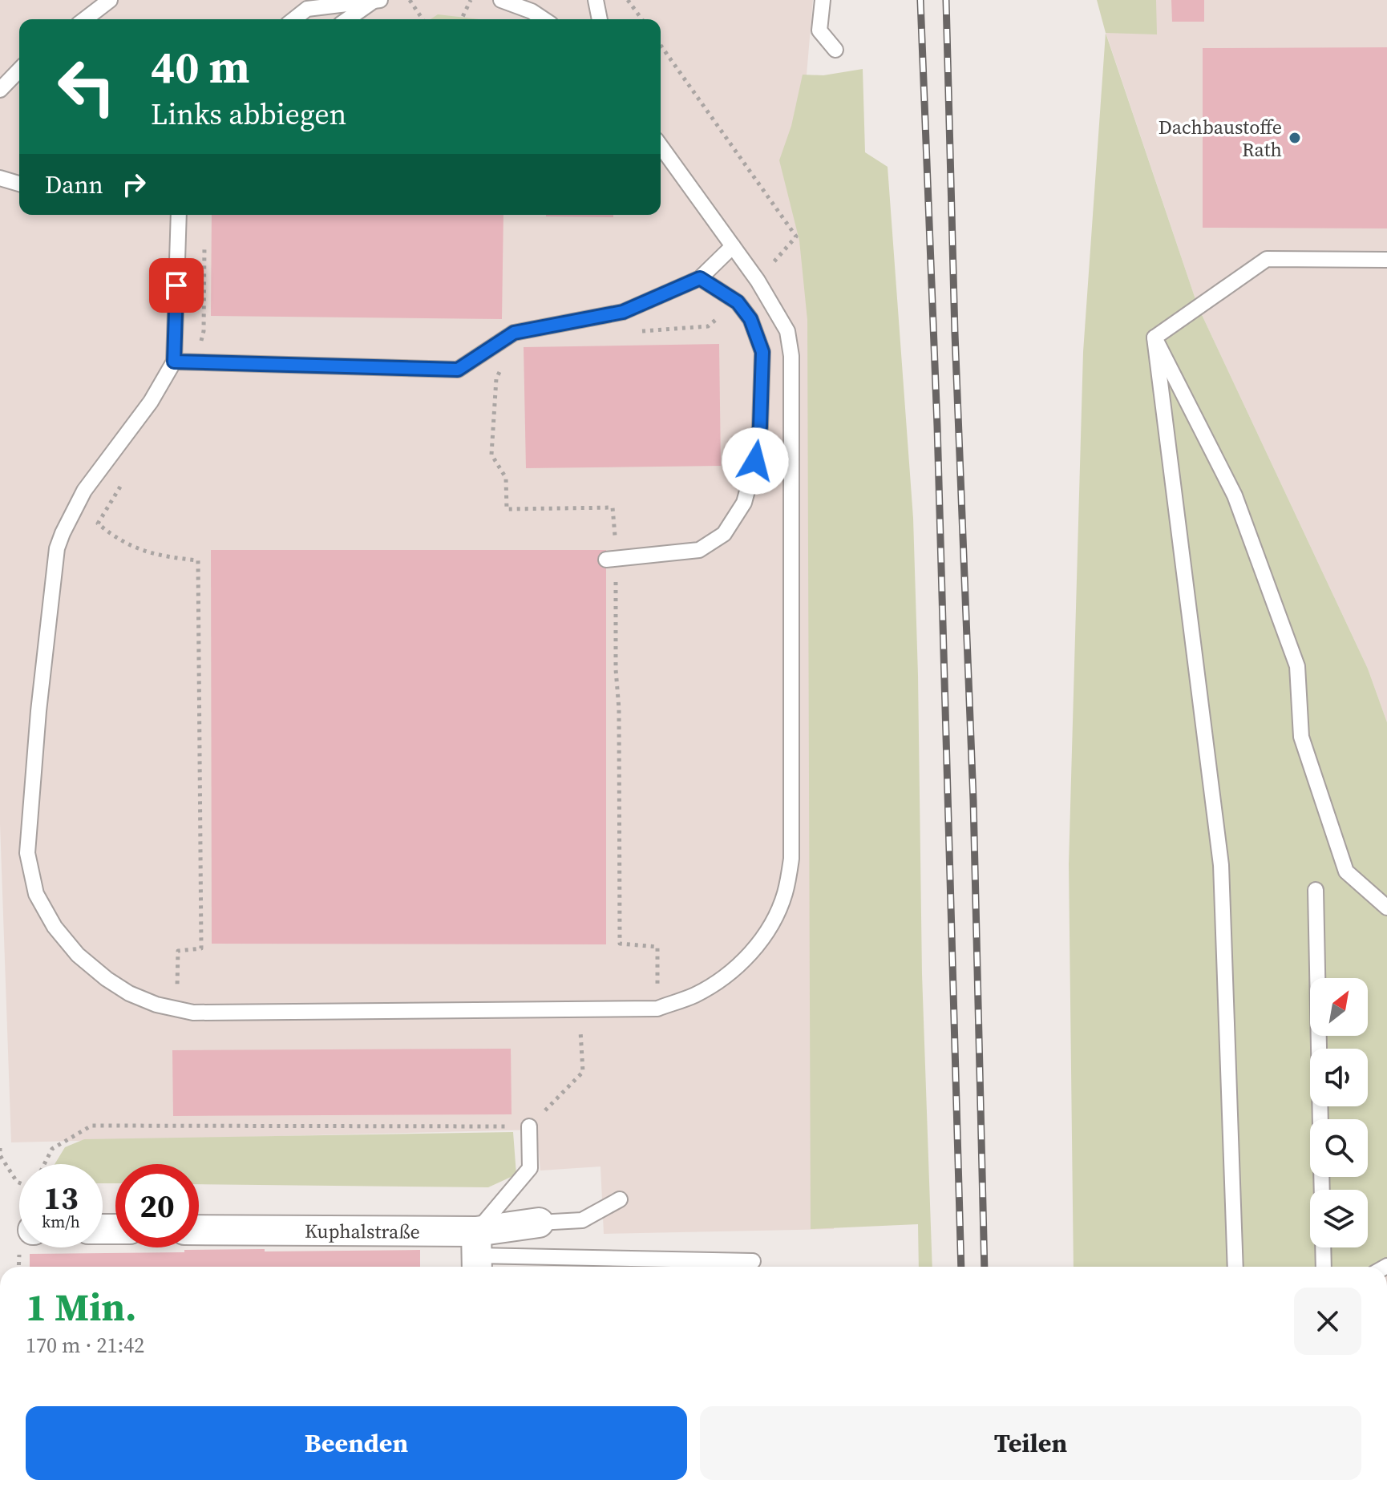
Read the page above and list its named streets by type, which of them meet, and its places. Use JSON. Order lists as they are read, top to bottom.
{
  "streets": {
    "street": ["Kuphalstraße"]
  },
  "places": ["Dachbaustoffe Rath"],
  "north": "top right",
  "page": {
    "turn": ["40 m", "Links abbiegen"],
    "then": "Dann",
    "speed": "13 km/h",
    "limit": "20",
    "heading": ["1 Min.", "170 m · 21:42"],
    "buttons": ["Beenden", "Teilen"]
  }
}
